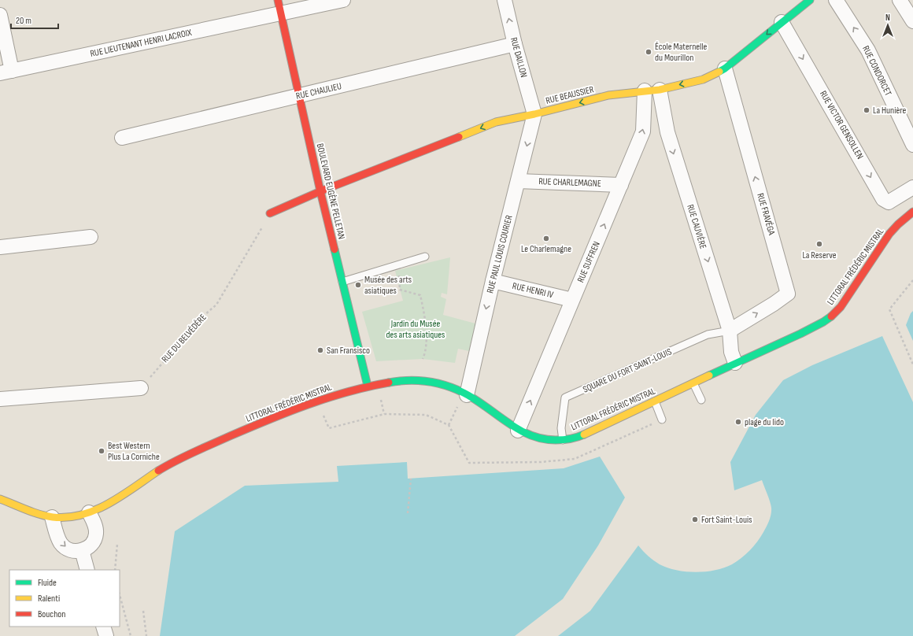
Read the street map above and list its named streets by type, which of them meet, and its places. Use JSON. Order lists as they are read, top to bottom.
{
  "streets": {
    "main road": ["RUE BEAUSSIER", "BOULEVARD EUGÈNE PELLETAN", "LITTORAL FRÉDÉRIC MISTRAL"],
    "street": [
      "RUE LIEUTENANT HENRI LACROIX",
      "RUE DAILLON",
      "RUE CONDORCET",
      "RUE CHAULIEU",
      "RUE VICTOR GENSOLLEN",
      "RUE CHARLEMAGNE",
      "RUE FRAVÉGA",
      "RUE CAUVIÈRE",
      "RUE PAUL LOUIS COURIER",
      "RUE SUFFREN",
      "RUE HENRI IV"
    ],
    "lane": ["SQUARE DU FORT SAINT-LOUIS"],
    "path": ["RUE DU BELVÉDÈRE"]
  },
  "crossings": [
    ["RUE LIEUTENANT HENRI LACROIX", "BOULEVARD EUGÈNE PELLETAN"],
    ["RUE DAILLON", "RUE CHAULIEU"],
    ["RUE DAILLON", "RUE BEAUSSIER"],
    ["RUE DAILLON", "RUE PAUL LOUIS COURIER"],
    ["RUE CHAULIEU", "BOULEVARD EUGÈNE PELLETAN"],
    ["RUE BEAUSSIER", "RUE VICTOR GENSOLLEN"],
    ["RUE BEAUSSIER", "BOULEVARD EUGÈNE PELLETAN"],
    ["RUE BEAUSSIER", "RUE FRAVÉGA"],
    ["RUE BEAUSSIER", "RUE CAUVIÈRE"],
    ["RUE BEAUSSIER", "RUE PAUL LOUIS COURIER"],
    ["RUE BEAUSSIER", "RUE SUFFREN"],
    ["RUE CHARLEMAGNE", "RUE PAUL LOUIS COURIER"],
    ["RUE CHARLEMAGNE", "RUE SUFFREN"],
    ["BOULEVARD EUGÈNE PELLETAN", "LITTORAL FRÉDÉRIC MISTRAL"],
    ["RUE FRAVÉGA", "RUE CAUVIÈRE"],
    ["RUE FRAVÉGA", "SQUARE DU FORT SAINT-LOUIS"],
    ["RUE CAUVIÈRE", "LITTORAL FRÉDÉRIC MISTRAL"],
    ["RUE CAUVIÈRE", "SQUARE DU FORT SAINT-LOUIS"],
    ["RUE PAUL LOUIS COURIER", "LITTORAL FRÉDÉRIC MISTRAL"],
    ["RUE PAUL LOUIS COURIER", "RUE HENRI IV"],
    ["RUE SUFFREN", "LITTORAL FRÉDÉRIC MISTRAL"],
    ["RUE SUFFREN", "RUE HENRI IV"],
    ["LITTORAL FRÉDÉRIC MISTRAL", "SQUARE DU FORT SAINT-LOUIS"]
  ],
  "one_way": [
    "RUE DAILLON",
    "RUE CONDORCET",
    "RUE BEAUSSIER",
    "RUE VICTOR GENSOLLEN",
    "RUE FRAVÉGA",
    "RUE CAUVIÈRE",
    "RUE PAUL LOUIS COURIER",
    "RUE SUFFREN"
  ],
  "parks": ["Jardin du Musée des arts asiatiques"],
  "places": [
    "École Maternelle du Mourillon",
    "La Hunière",
    "Le Charlemagne",
    "La Reserve",
    "Musée des arts asiatiques",
    "San Fransisco",
    "plage du lido",
    "Best Western Plus La Corniche",
    "Fort Saint-Louis"
  ],
  "legend": ["Fluide", "Ralenti", "Bouchon"],
  "scale_bar": "20 m",
  "north": "top"
}
